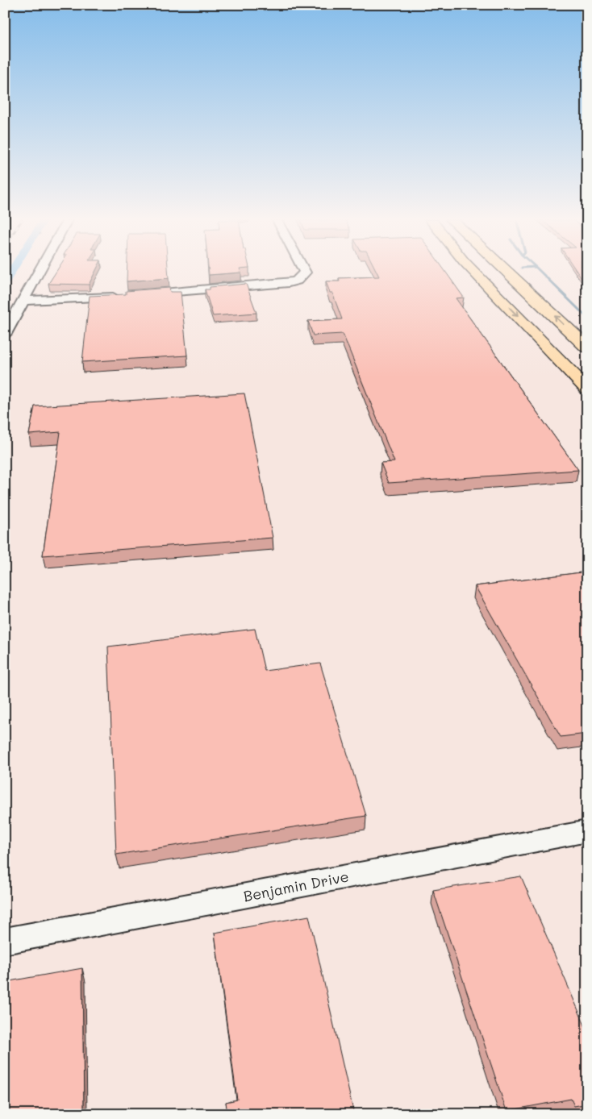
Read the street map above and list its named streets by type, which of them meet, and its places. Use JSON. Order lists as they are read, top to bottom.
{
  "streets": {
    "street": ["Benjamin Drive"]
  }
}
